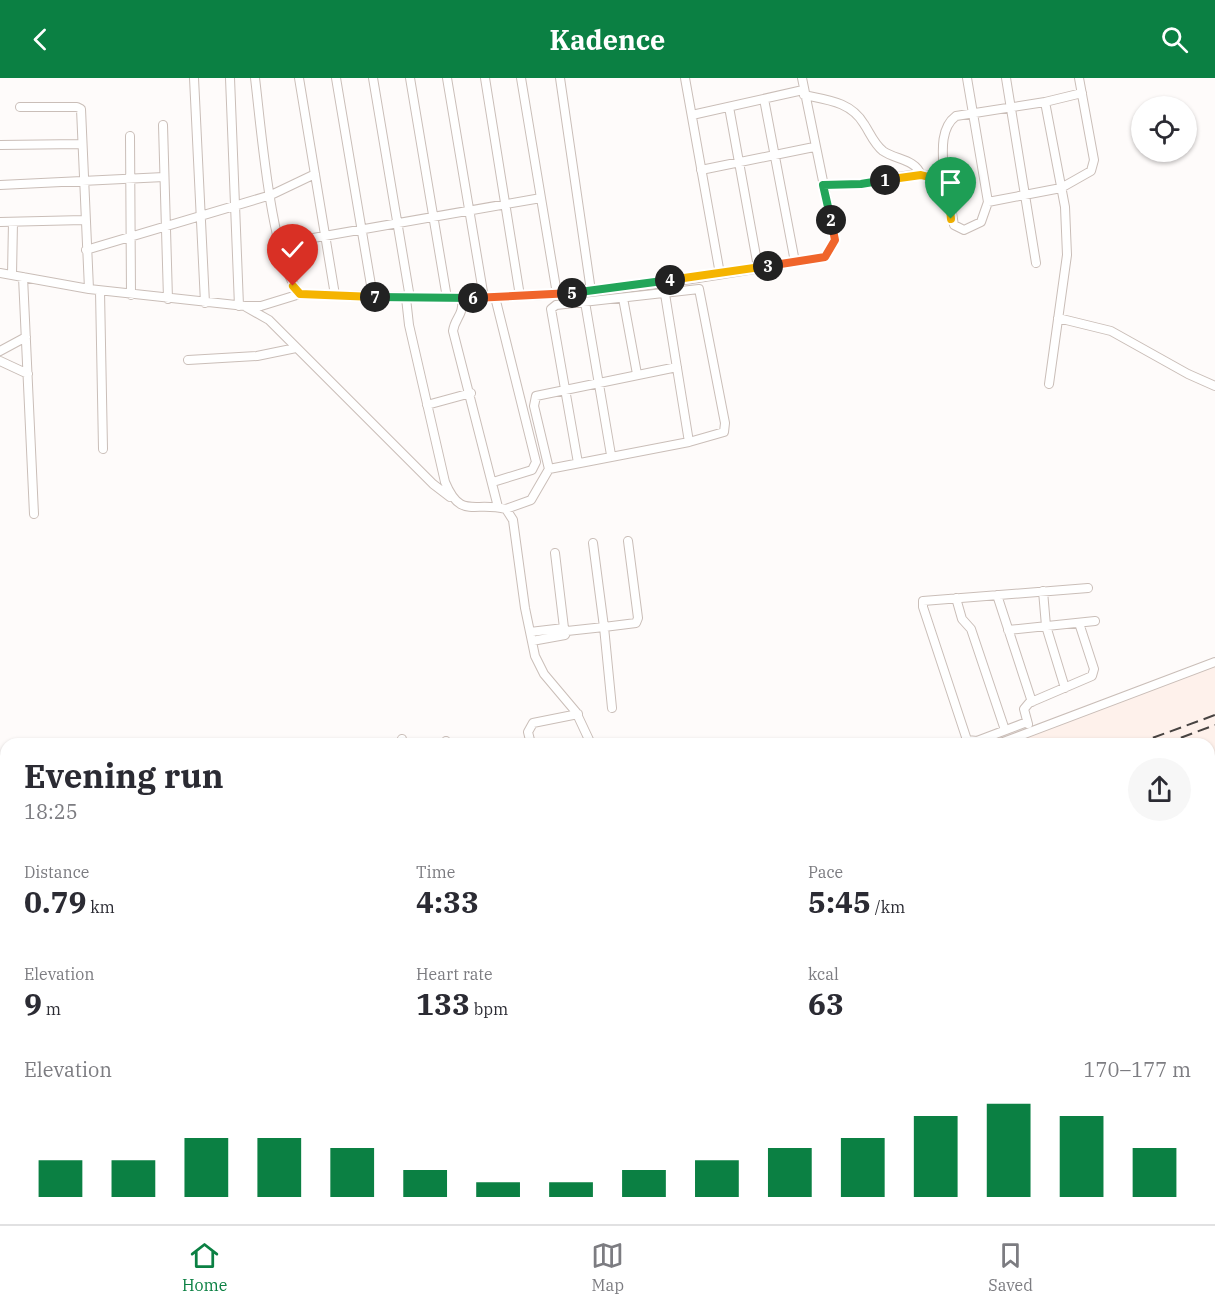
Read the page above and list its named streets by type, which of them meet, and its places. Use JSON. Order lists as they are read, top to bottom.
{
  "page": {
    "header": "Kadence",
    "pins": [
      "1",
      "2",
      "3",
      "4",
      "5",
      "7",
      "6"
    ],
    "heading": ["Evening run", "18:25"],
    "stats": [
      ["Distance", "0.79 km"],
      ["Time", "4:33"],
      ["Pace", "5:45 /km"],
      ["Elevation", "9 m"],
      ["Heart rate", "133 bpm"],
      ["kcal", "63"]
    ],
    "chart": ["Elevation", "170–177 m"],
    "tabs": ["Home", "Map", "Saved"]
  }
}
